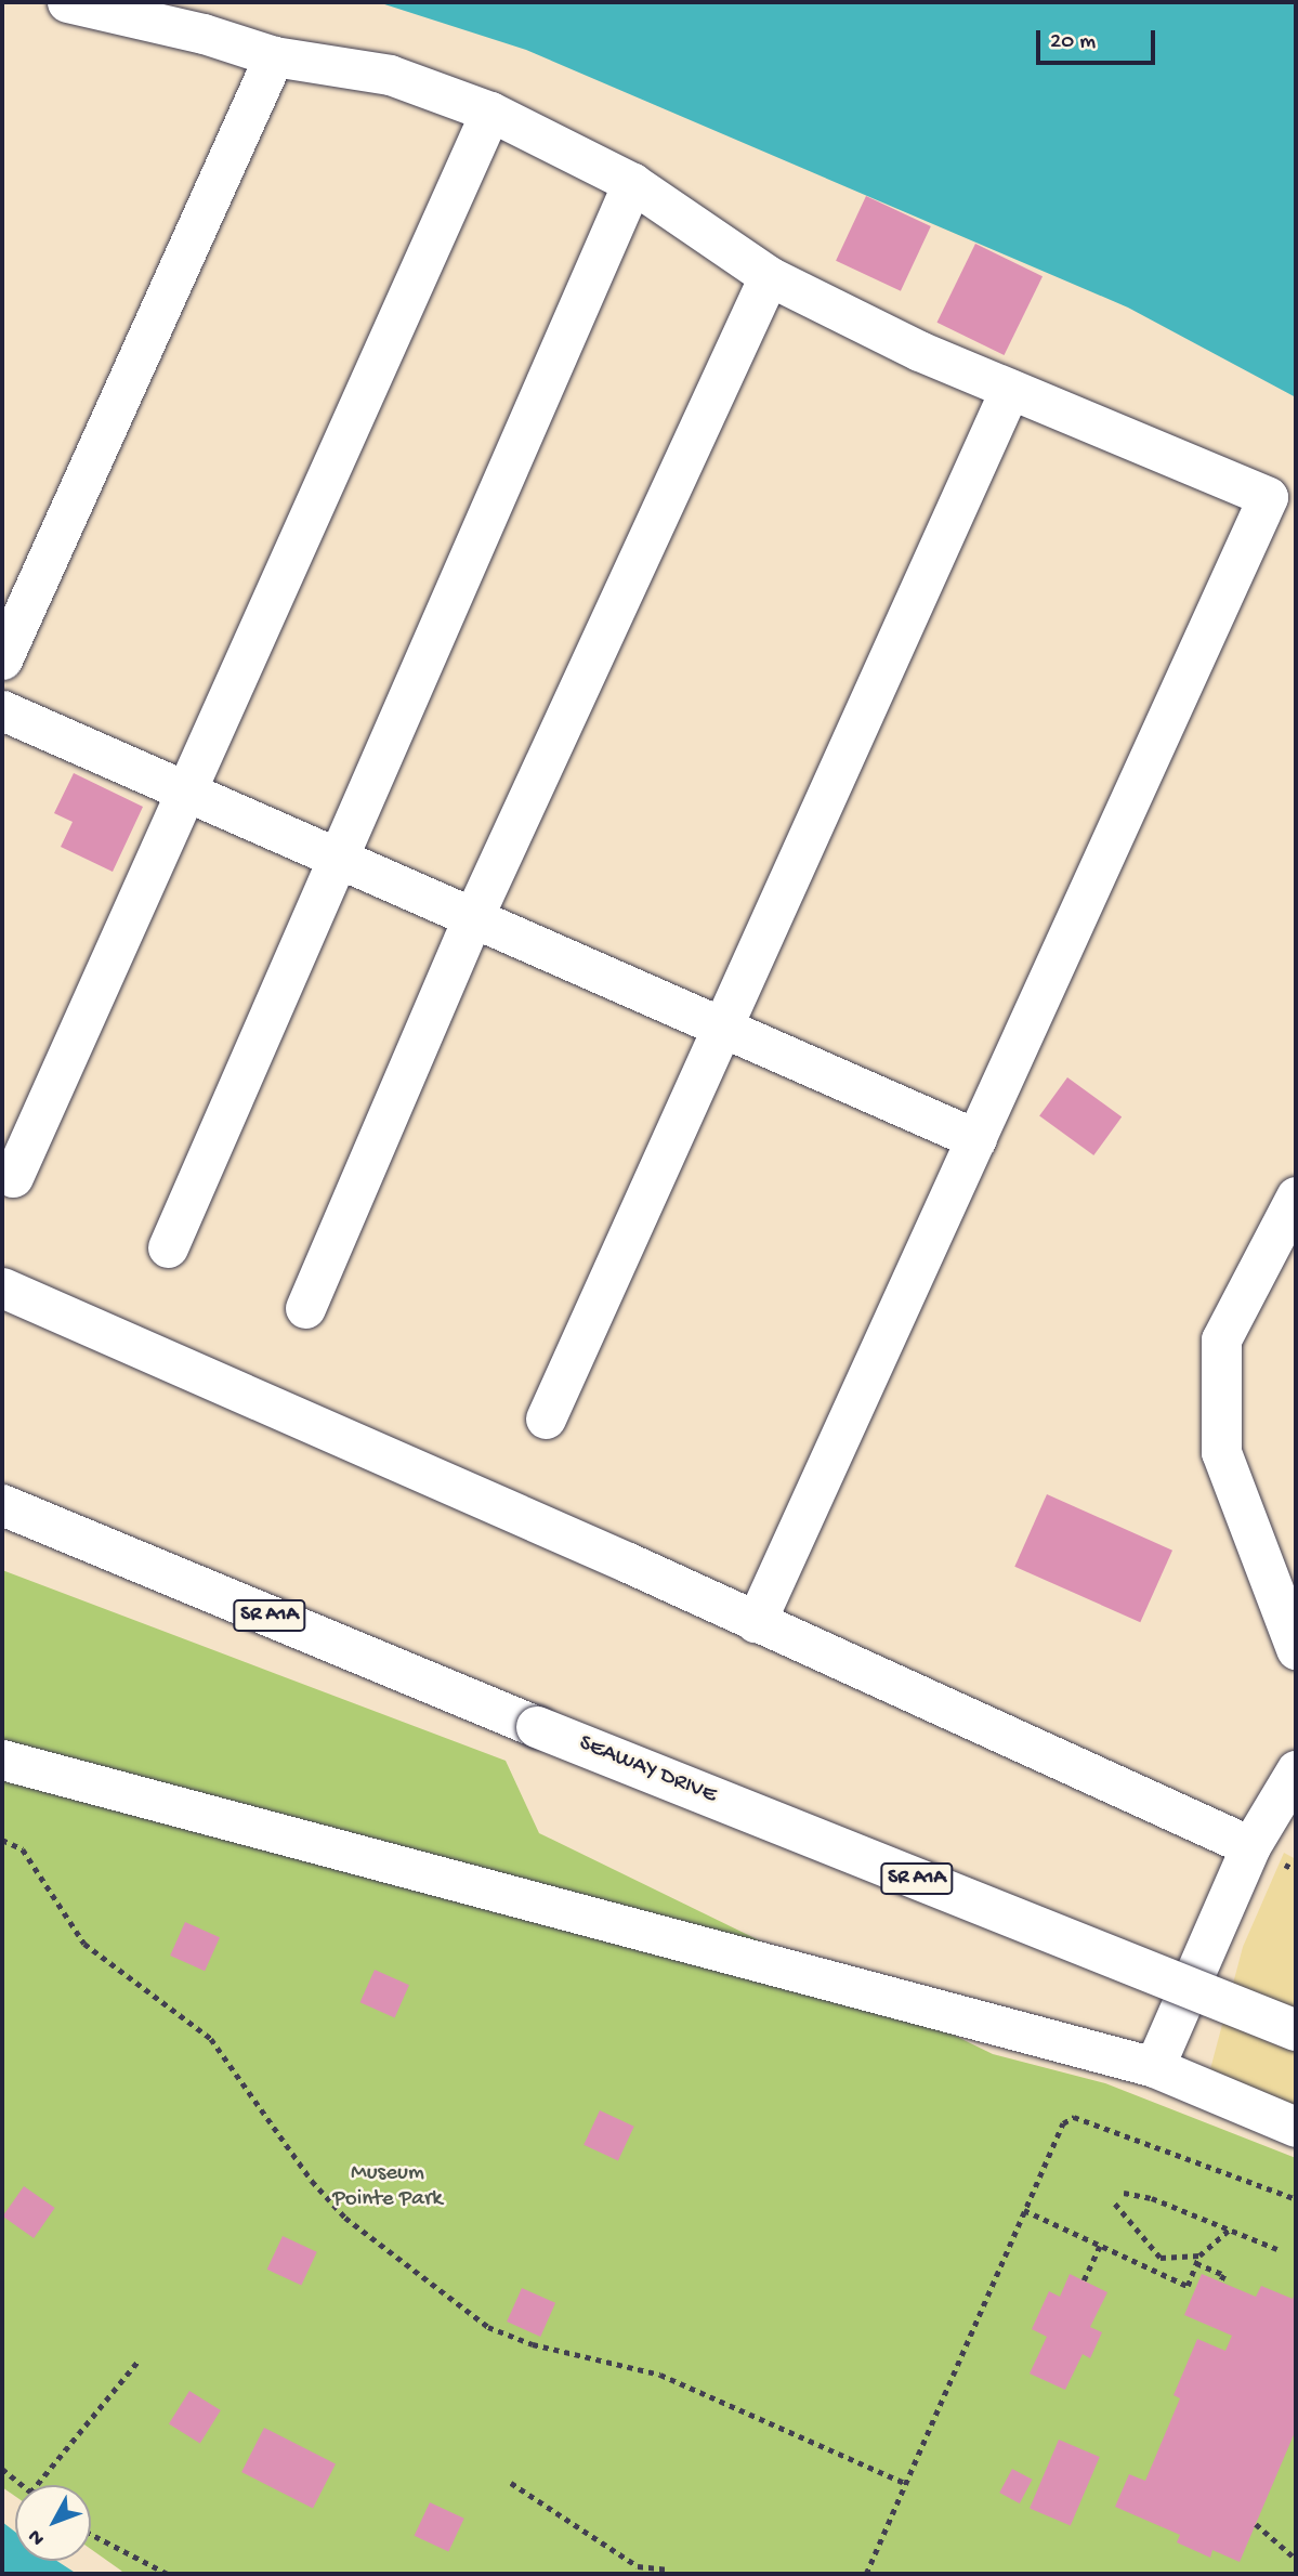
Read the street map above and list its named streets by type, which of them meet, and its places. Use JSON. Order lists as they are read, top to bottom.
{
  "streets": {
    "main road": ["SR A1A", "SEAWAY DRIVE"]
  },
  "parks": ["Museum Pointe Park"],
  "scale_bar": "20 m",
  "north": "bottom left"
}
